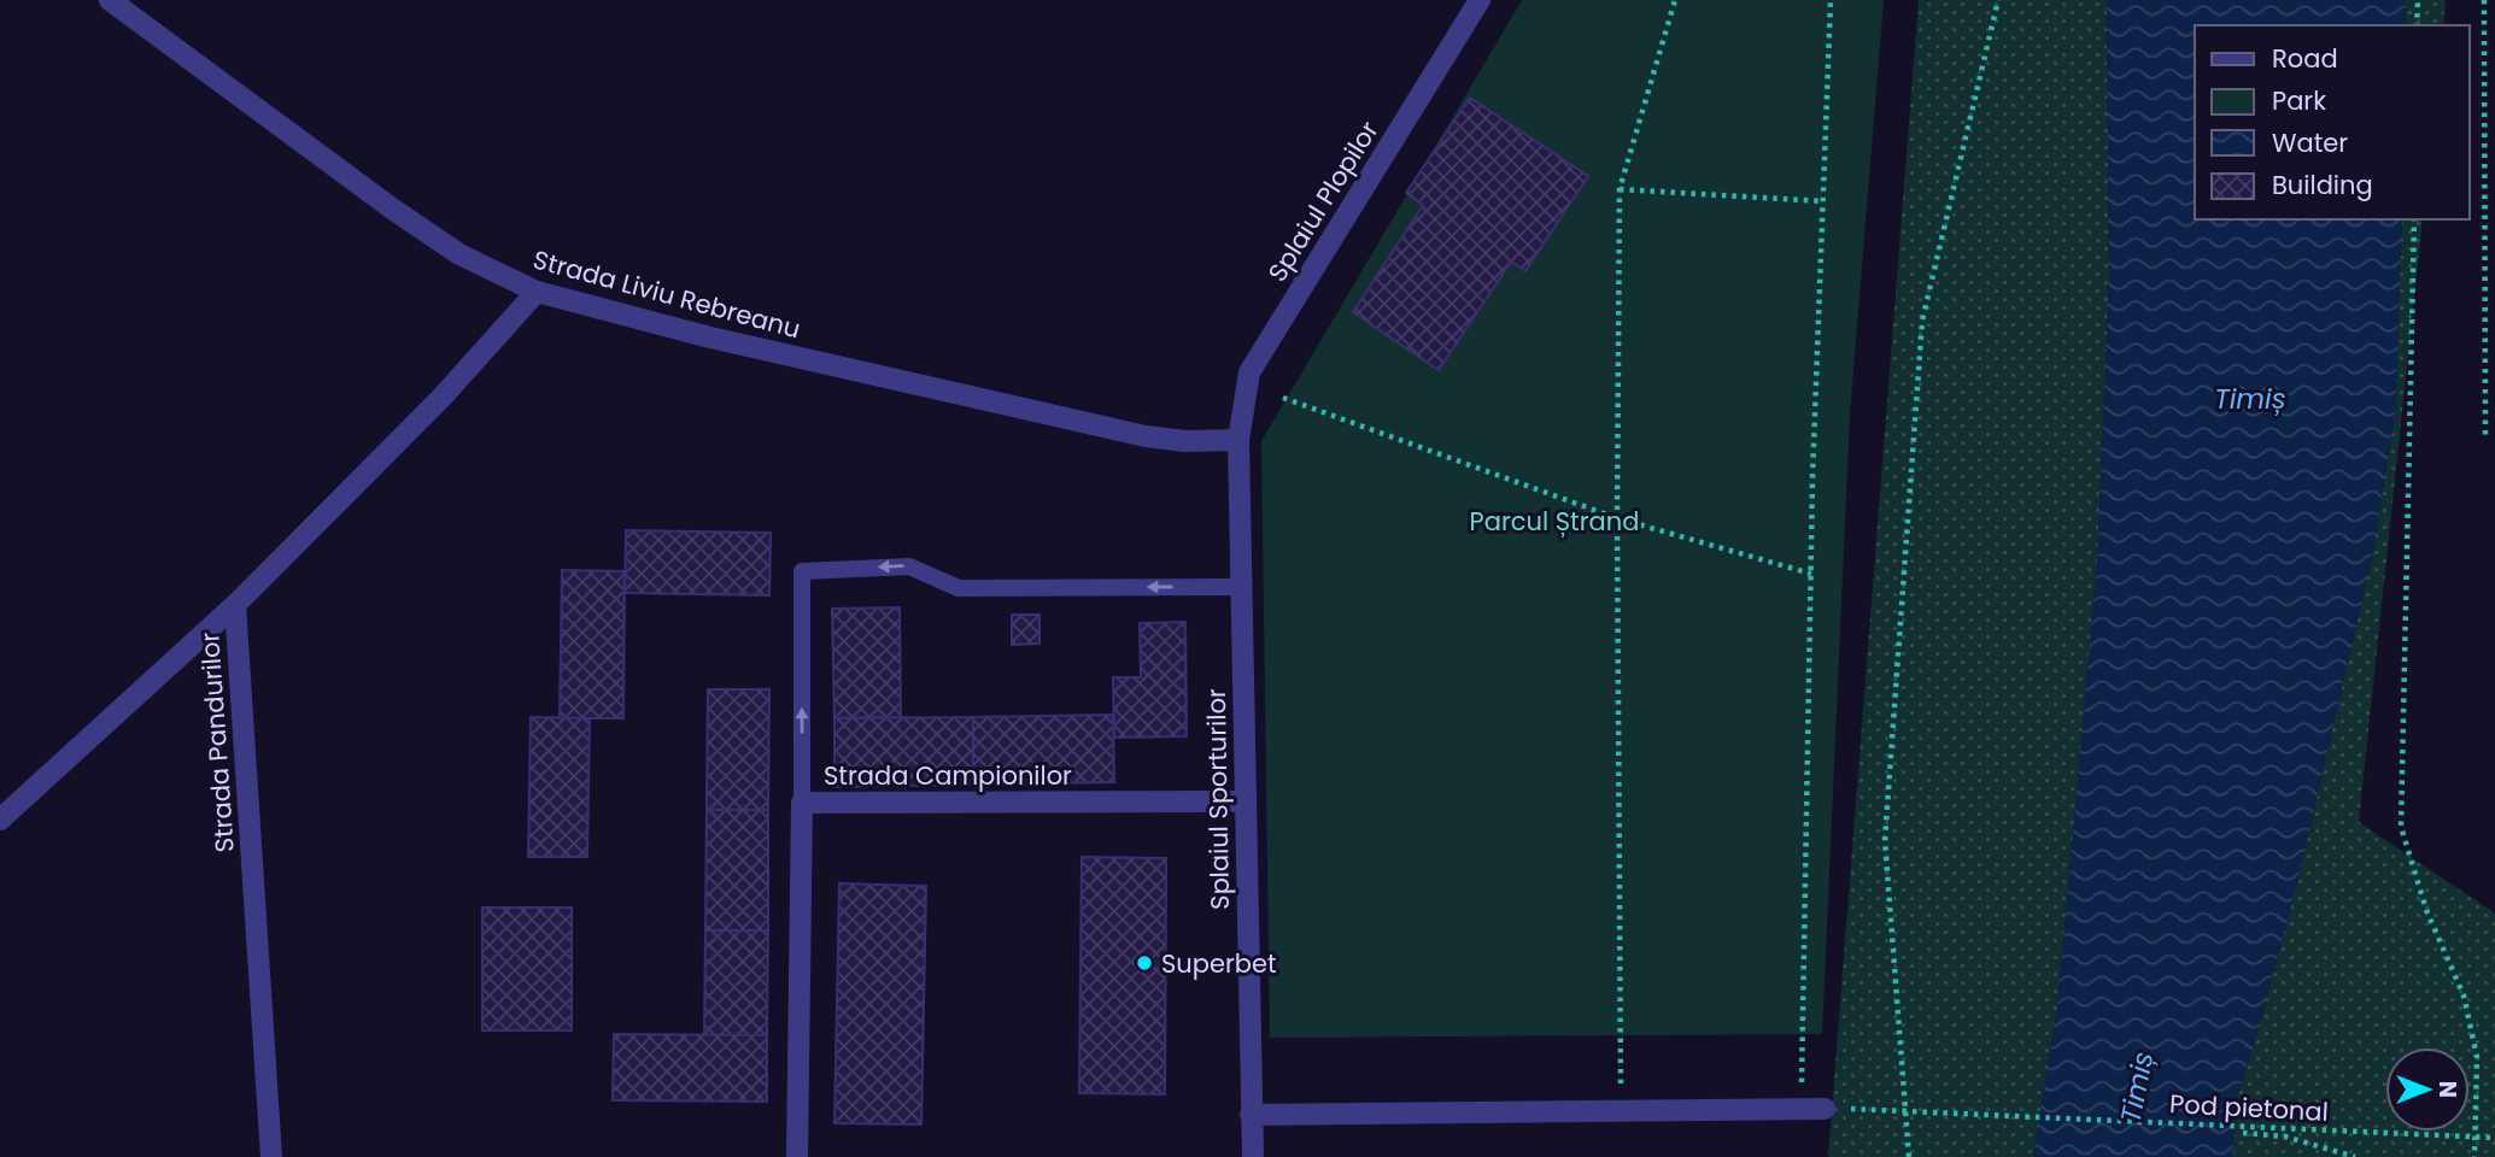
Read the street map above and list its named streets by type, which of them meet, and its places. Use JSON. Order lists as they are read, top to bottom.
{
  "streets": {
    "street": [
      "Splaiul Plopilor",
      "Strada Liviu Rebreanu",
      "Strada Pandurilor",
      "Strada Campionilor",
      "Splaiul Sporturilor"
    ],
    "path": ["Pod pietonal"]
  },
  "crossings": [
    ["Splaiul Plopilor", "Strada Liviu Rebreanu"],
    ["Splaiul Plopilor", "Splaiul Sporturilor"],
    ["Strada Liviu Rebreanu", "Strada Pandurilor"],
    ["Strada Liviu Rebreanu", "Splaiul Sporturilor"],
    ["Strada Campionilor", "Splaiul Sporturilor"]
  ],
  "water": ["Timiș"],
  "parks": ["Parcul Ștrand"],
  "places": ["Superbet"],
  "legend": [
    "Road",
    "Park",
    "Water",
    "Building"
  ],
  "north": "right"
}
